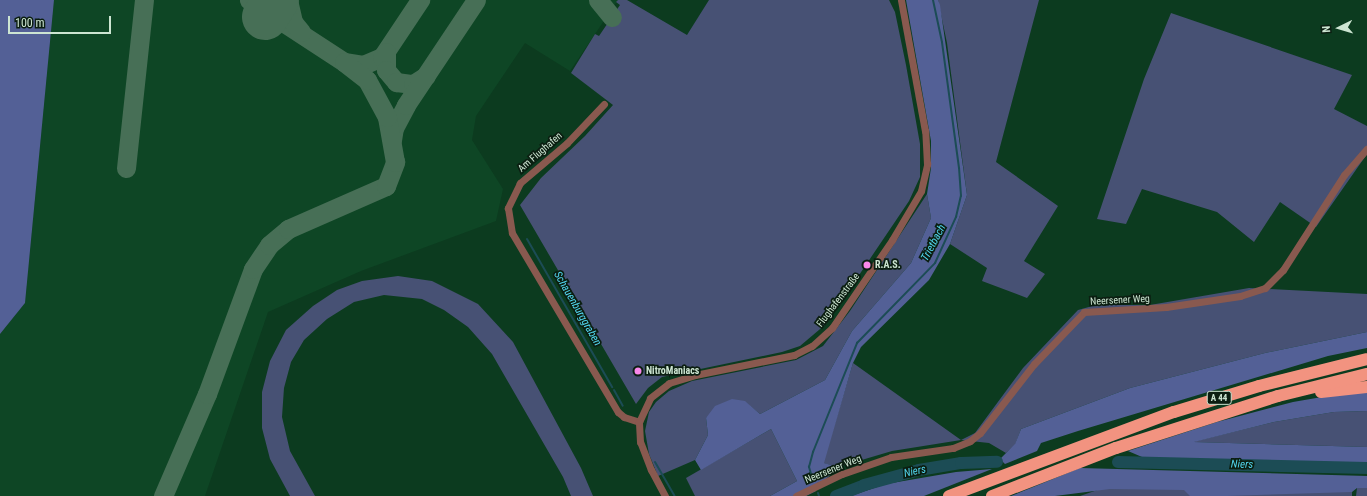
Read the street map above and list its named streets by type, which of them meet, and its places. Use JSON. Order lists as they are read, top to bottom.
{
  "streets": {
    "highway": ["A 44"],
    "street": ["Am Flughafen", "Flughafenstraße", "Neersener Weg"]
  },
  "crossings": [
    ["Am Flughafen", "Flughafenstraße"]
  ],
  "water": ["Trietbach", "Schauenburggraben", "Niers"],
  "places": ["R.A.S.", "NitroManiacs"],
  "scale_bar": "100 m",
  "north": "left"
}
